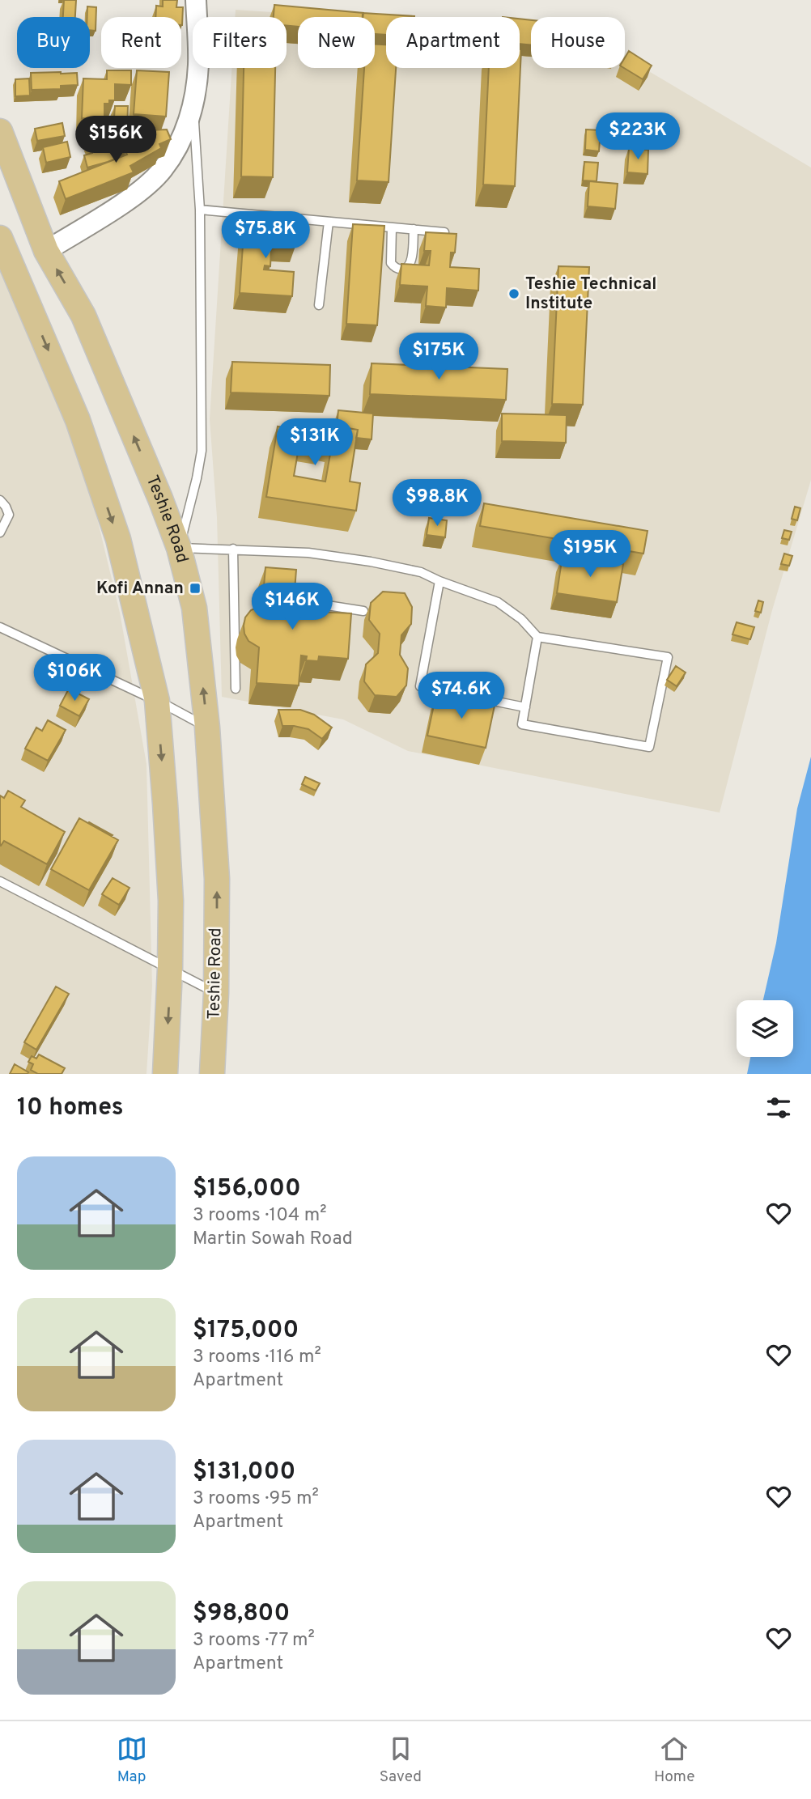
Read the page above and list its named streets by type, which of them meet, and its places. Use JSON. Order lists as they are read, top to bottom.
{
  "streets": {
    "main road": ["Teshie Road"]
  },
  "places": {
    "other": ["Teshie Technical Institute"],
    "transit": ["Kofi Annan"]
  },
  "page": {
    "chip": [
      "Buy",
      "Rent",
      "Filters",
      "New",
      "Apartment",
      "House"
    ],
    "price": [
      "$223K",
      "$156K",
      "$75.8K",
      "$175K",
      "$131K",
      "$98.8K",
      "$195K",
      "$146K",
      "$106K",
      "$74.6K"
    ],
    "heading": "10 homes",
    "list": [
      {
        "name": "$156,000",
        "note": "3 rooms · 104 m² · Martin Sowah Road"
      },
      {
        "name": "$175,000",
        "note": "3 rooms · 116 m² · Apartment"
      },
      {
        "name": "$131,000",
        "note": "3 rooms · 95 m² · Apartment"
      },
      {
        "name": "$98,800",
        "note": "3 rooms · 77 m² · Apartment"
      }
    ],
    "tabs": ["Map", "Saved", "Home"]
  }
}
